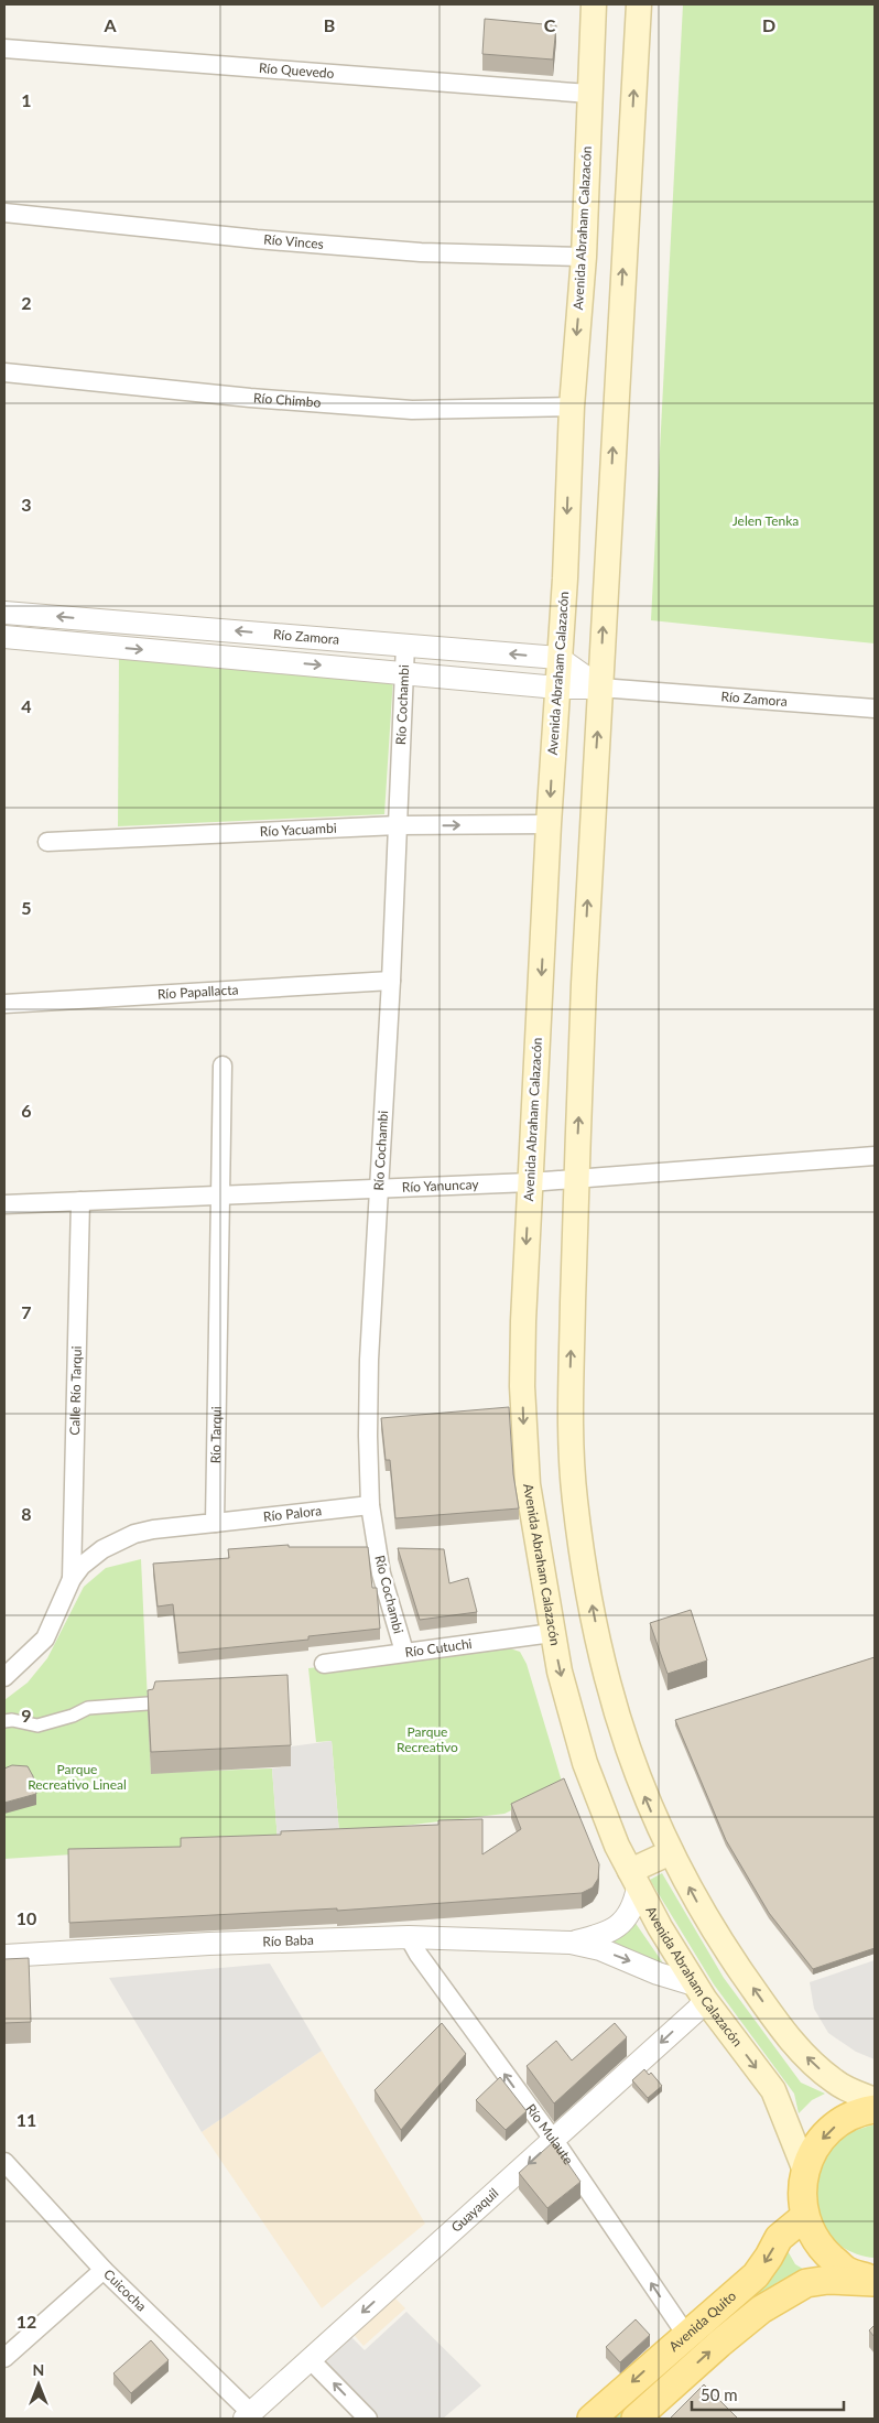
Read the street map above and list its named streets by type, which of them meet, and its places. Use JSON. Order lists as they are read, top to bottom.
{
  "streets": {
    "main road": ["Avenida Abraham Calazacón", "Avenida Quito"],
    "street": [
      "Río Quevedo",
      "Río Vinces",
      "Río Chimbo",
      "Río Zamora",
      "Río Cochambi",
      "Río Yacuambi",
      "Río Papallacta",
      "Río Yanuncay",
      "Calle Río Tarqui",
      "Río Tarqui",
      "Río Palora",
      "Río Cutuchi",
      "Río Baba",
      "Río Mulaute",
      "Guayaquil",
      "Cuicocha"
    ]
  },
  "crossings": [
    ["Río Quevedo", "Avenida Abraham Calazacón"],
    ["Avenida Abraham Calazacón", "Río Vinces"],
    ["Avenida Abraham Calazacón", "Río Chimbo"],
    ["Avenida Abraham Calazacón", "Río Zamora"],
    ["Avenida Abraham Calazacón", "Río Yacuambi"],
    ["Avenida Abraham Calazacón", "Río Yanuncay"],
    ["Avenida Abraham Calazacón", "Río Cutuchi"],
    ["Avenida Abraham Calazacón", "Río Baba"],
    ["Avenida Abraham Calazacón", "Guayaquil"],
    ["Río Zamora", "Río Cochambi"],
    ["Río Cochambi", "Río Yacuambi"],
    ["Río Cochambi", "Río Papallacta"],
    ["Río Cochambi", "Río Yanuncay"],
    ["Río Cochambi", "Río Palora"],
    ["Río Cochambi", "Río Cutuchi"],
    ["Río Yanuncay", "Calle Río Tarqui"],
    ["Río Yanuncay", "Río Tarqui"],
    ["Río Tarqui", "Río Palora"],
    ["Río Baba", "Río Mulaute"],
    ["Río Baba", "Guayaquil"],
    ["Río Mulaute", "Guayaquil"],
    ["Río Mulaute", "Avenida Quito"],
    ["Guayaquil", "Cuicocha"]
  ],
  "one_way": ["Río Mulaute", "Guayaquil"],
  "parks": ["Jelen Tenka", "Parque Recreativo", "Parque Recreativo Lineal"],
  "scale_bar": "50 m",
  "north": "top",
  "grid": {
    "columns": [
      "A",
      "B",
      "C",
      "D"
    ],
    "rows": [
      "1",
      "2",
      "3",
      "4",
      "5",
      "6",
      "7",
      "8",
      "9",
      "10",
      "11",
      "12"
    ]
  }
}
